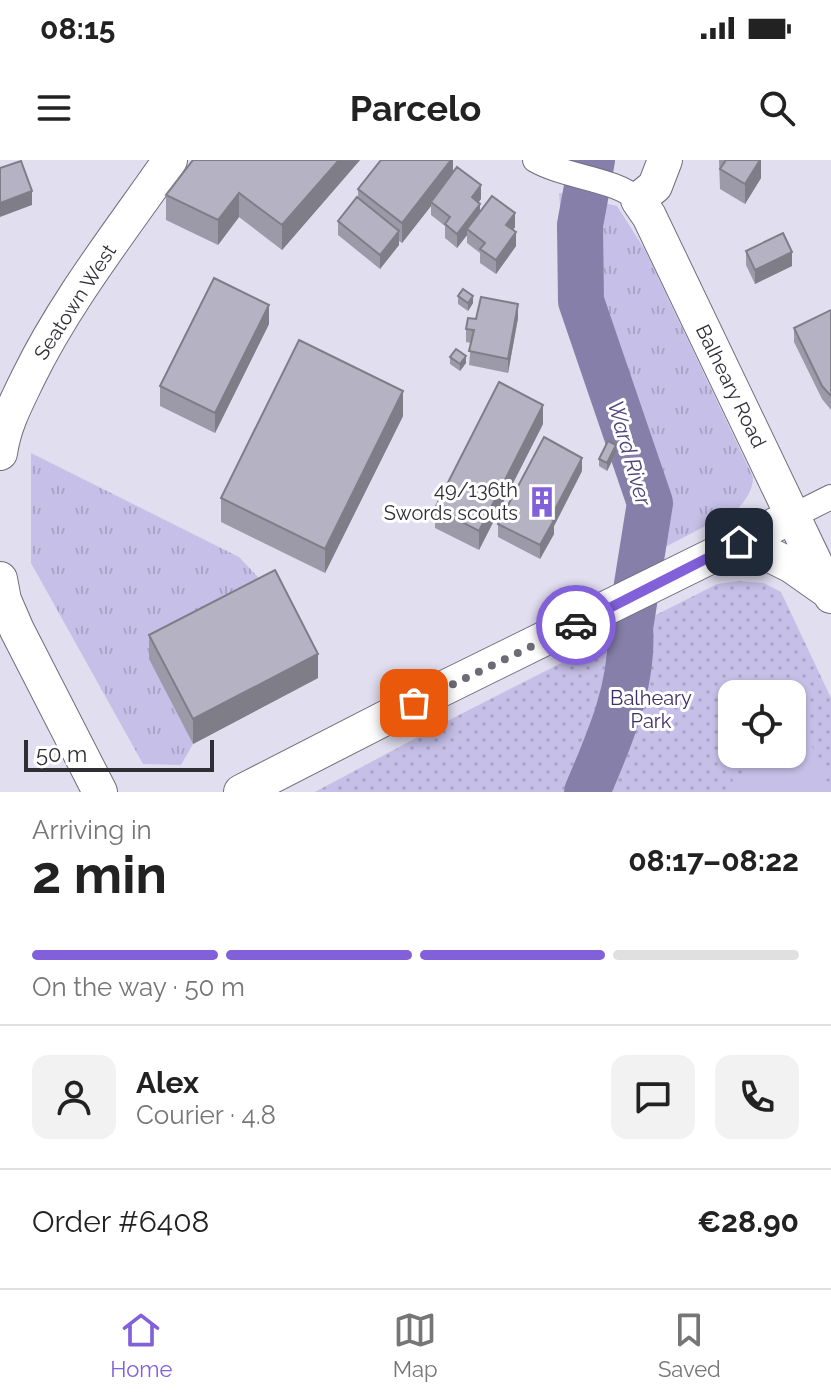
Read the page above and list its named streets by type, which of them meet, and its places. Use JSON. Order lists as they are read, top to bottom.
{
  "streets": {
    "main road": ["Seatown West", "Balheary Road"]
  },
  "water": ["Ward River"],
  "parks": ["Balheary Park"],
  "places": {
    "building": ["49/136th Swords scouts"]
  },
  "scale_bar": "50 m",
  "page": {
    "status": "08:15",
    "header": "Parcelo",
    "scale": "50 m",
    "heading": ["2 min", "Arriving in", "08:17–08:22"],
    "panel": [
      "Alex",
      "Courier · 4.8",
      "Order #6408",
      "€28.90"
    ],
    "bar": "On the way · 50 m",
    "tabs": ["Home", "Map", "Saved"]
  }
}
